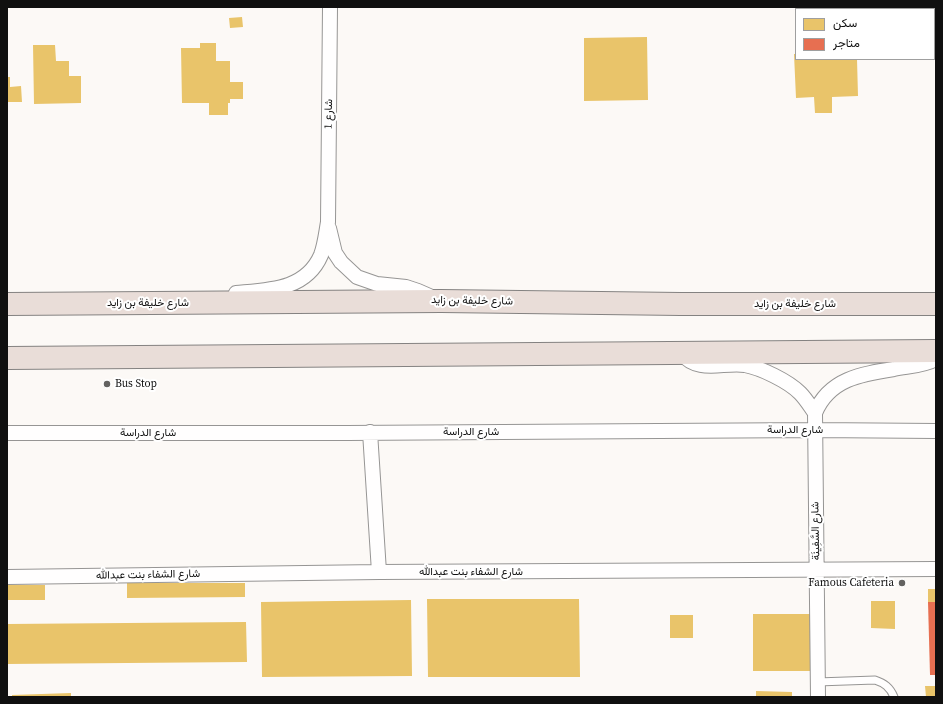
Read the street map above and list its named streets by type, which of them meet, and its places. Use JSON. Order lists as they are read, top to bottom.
{
  "streets": {
    "highway": ["شارع خليفة بن زايد"],
    "street": [
      "شارع 1",
      "شارع الدراسة",
      "شارع السَّفِينَة",
      "شارع الشفاء بنت عبدالله"
    ]
  },
  "crossings": [
    ["شارع 1", "شارع خليفة بن زايد"],
    ["شارع الدراسة", "شارع السَّفِينَة"],
    ["شارع السَّفِينَة", "شارع الشفاء بنت عبدالله"]
  ],
  "places": ["Bus Stop", "Famous Cafeteria"],
  "legend": ["سكن", "متاجر"]
}
